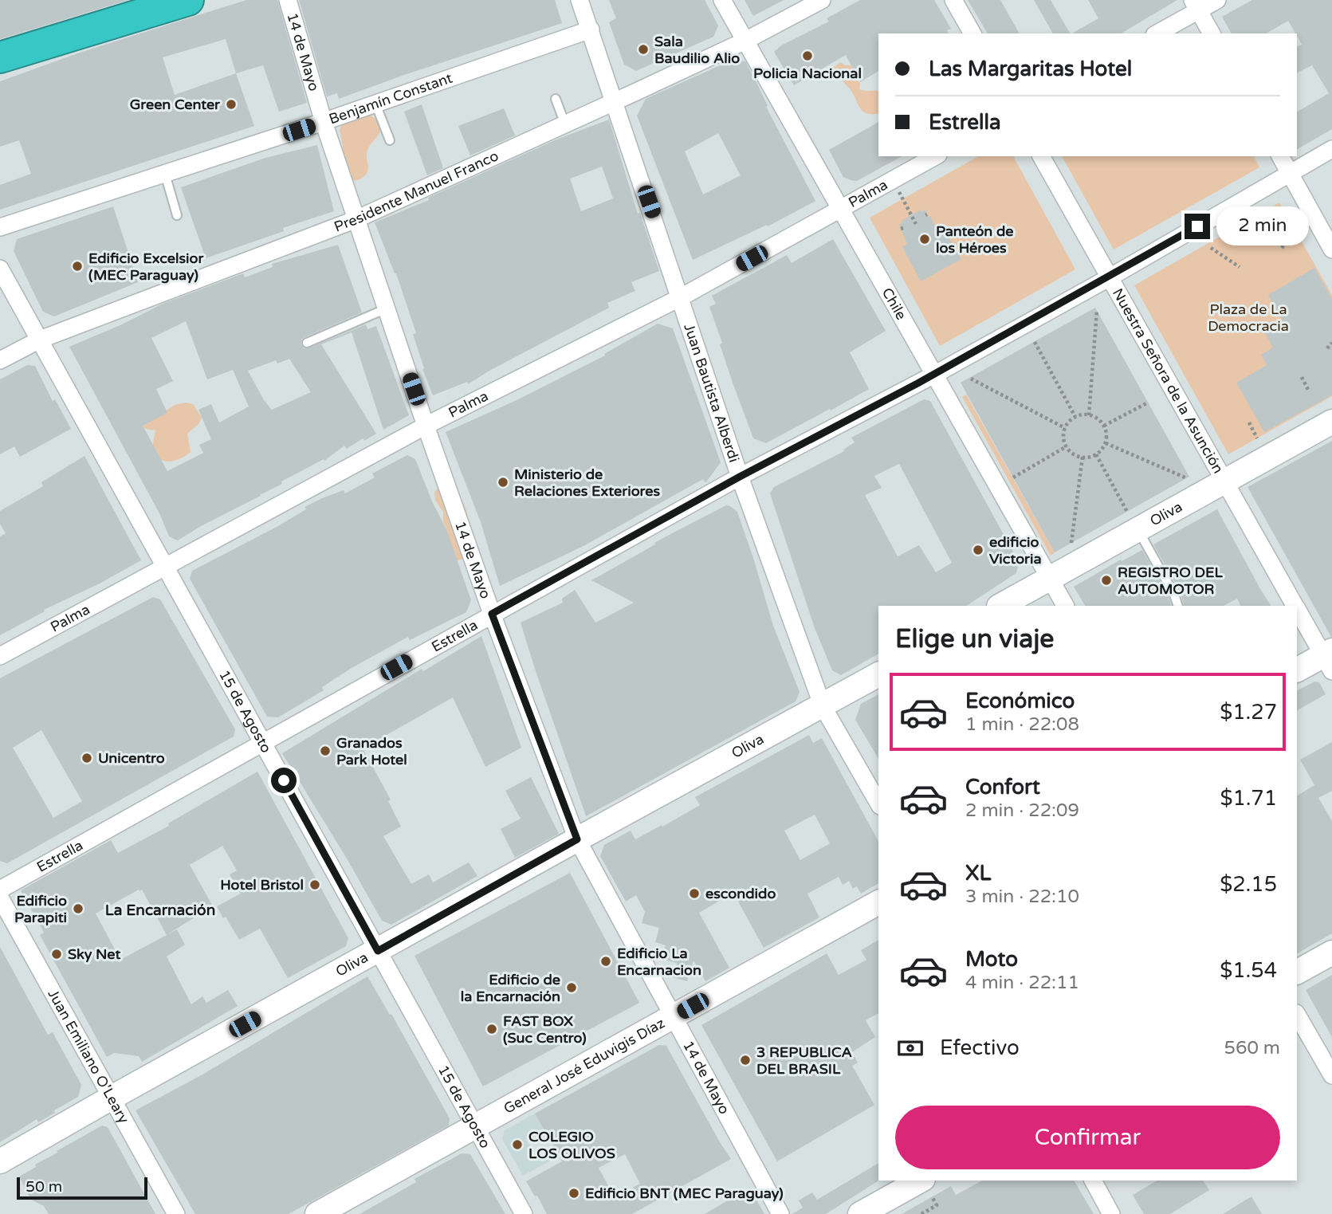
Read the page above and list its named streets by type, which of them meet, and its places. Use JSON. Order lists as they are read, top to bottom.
{
  "streets": {
    "street": [
      "14 de Mayo",
      "Benjamín Constant",
      "Presidente Manuel Franco",
      "Palma",
      "Chile",
      "Nuestra Señora de la Asunción",
      "Juan Bautista Alberdi",
      "Oliva",
      "Estrella",
      "15 de Agosto",
      "Juan Emiliano O'Leary",
      "General José Eduvigis Díaz"
    ]
  },
  "crossings": [
    ["14 de Mayo", "Benjamín Constant"],
    ["14 de Mayo", "Presidente Manuel Franco"],
    ["14 de Mayo", "Palma"],
    ["14 de Mayo", "Oliva"],
    ["14 de Mayo", "Estrella"],
    ["14 de Mayo", "General José Eduvigis Díaz"],
    ["Benjamín Constant", "Juan Bautista Alberdi"],
    ["Presidente Manuel Franco", "Chile"],
    ["Presidente Manuel Franco", "Juan Bautista Alberdi"],
    ["Presidente Manuel Franco", "15 de Agosto"],
    ["Palma", "Chile"],
    ["Palma", "Juan Bautista Alberdi"],
    ["Palma", "15 de Agosto"],
    ["Chile", "Oliva"],
    ["Chile", "Estrella"],
    ["Nuestra Señora de la Asunción", "Oliva"],
    ["Nuestra Señora de la Asunción", "Estrella"],
    ["Juan Bautista Alberdi", "Oliva"],
    ["Juan Bautista Alberdi", "Estrella"],
    ["Oliva", "15 de Agosto"],
    ["Oliva", "Juan Emiliano O'Leary"],
    ["Estrella", "15 de Agosto"],
    ["15 de Agosto", "General José Eduvigis Díaz"]
  ],
  "districts": ["La Encarnación"],
  "parks": ["Plaza de La Democracia"],
  "places": [
    "Sala Baudilio Alio",
    "Policia Nacional",
    "Green Center",
    "Panteón de los Héroes",
    "Edificio Excelsior (MEC Paraguay)",
    "Ministerio de Relaciones Exteriores",
    "edificio Victoria",
    "REGISTRO DEL AUTOMOTOR",
    "Granados Park Hotel",
    "Unicentro",
    "Hotel Bristol",
    "escondido",
    "Edificio Parapiti",
    "Sky Net",
    "Edificio La Encarnacion",
    "Edificio de la Encarnación",
    "FAST BOX (Suc Centro)",
    "3 REPUBLICA DEL BRASIL",
    "COLEGIO LOS OLIVOS",
    "Edificio BNT (MEC Paraguay)"
  ],
  "scale_bar": "50 m",
  "page": {
    "banner": ["Las Margaritas Hotel", "Estrella"],
    "bubble": "2 min",
    "heading": "Elige un viaje",
    "list": [
      {
        "name": "Económico",
        "note": "1 min · 22:08",
        "value": "$1.27"
      },
      {
        "name": "Confort",
        "note": "2 min · 22:09",
        "value": "$1.71"
      },
      {
        "name": "XL",
        "note": "3 min · 22:10",
        "value": "$2.15"
      },
      {
        "name": "Moto",
        "note": "4 min · 22:11",
        "value": "$1.54"
      }
    ],
    "pay": ["Efectivo", "560 m"],
    "buttons": "Confirmar",
    "scale": "50 m"
  }
}
